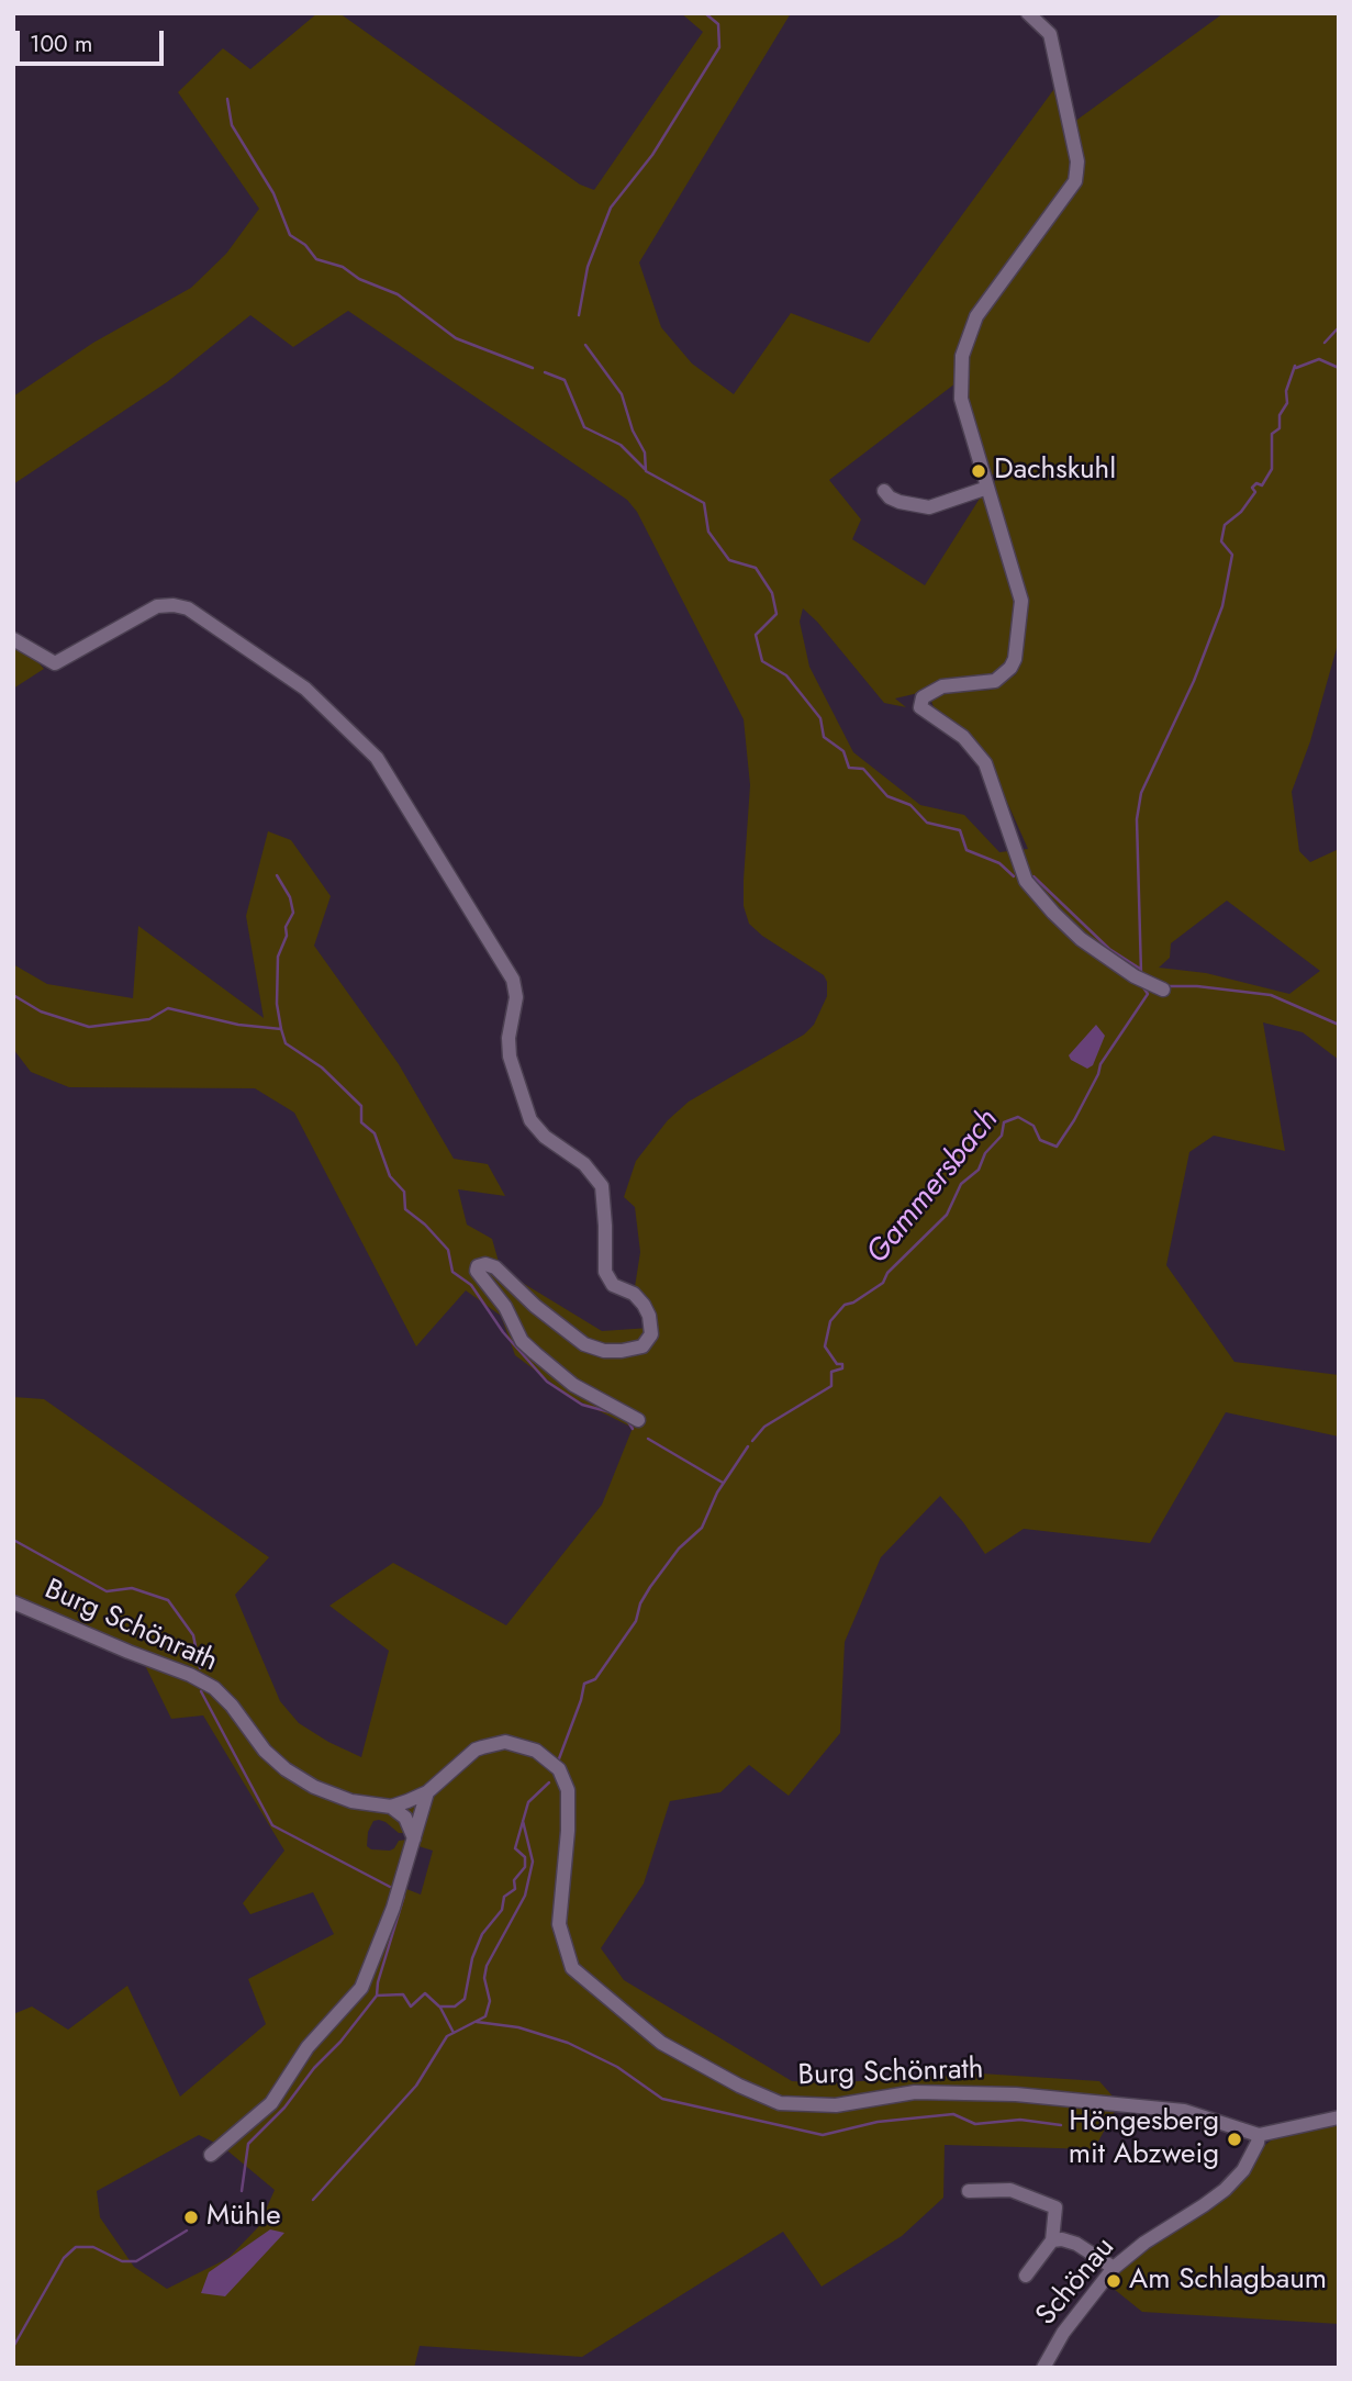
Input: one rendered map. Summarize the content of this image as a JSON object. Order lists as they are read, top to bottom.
{
  "streets": {
    "street": ["Burg Schönrath", "Schönau"]
  },
  "crossings": [
    ["Burg Schönrath", "Schönau"]
  ],
  "water": ["Gammersbach"],
  "places": [
    "Dachskuhl",
    "Höngesberg mit Abzweig",
    "Mühle",
    "Am Schlagbaum"
  ],
  "scale_bar": "100 m"
}
